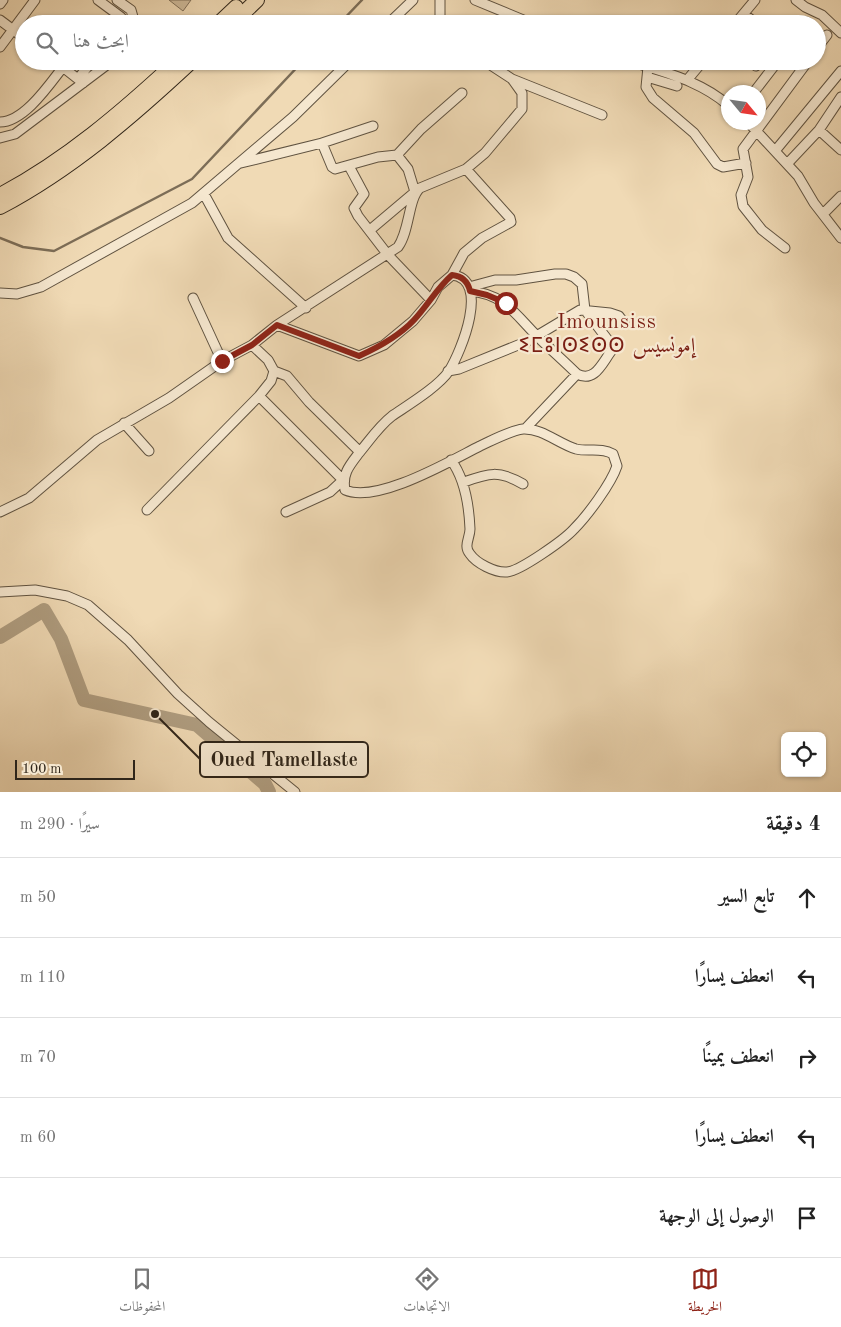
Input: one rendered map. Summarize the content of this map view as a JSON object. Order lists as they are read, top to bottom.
{
  "districts": ["Imounsiss ⵉⵎⵓⵏⵙⵉⵙⵙ إمونسيس"],
  "places": ["Oued Tamellaste"],
  "scale_bar": "100 m",
  "north": "bottom right",
  "page": {
    "search": "ابحث هنا",
    "scale": "100 m",
    "heading": ["4 دقيقة", "سيرًا · 290 m"],
    "list": [
      ["تابع السير", "50 m"],
      ["انعطف يسارًا", "110 m"],
      ["انعطف يمينًا", "70 m"],
      ["انعطف يسارًا", "60 m"],
      "الوصول إلى الوجهة"
    ],
    "nav": ["الخريطة", "الاتجاهات", "المحفوظات"]
  }
}
